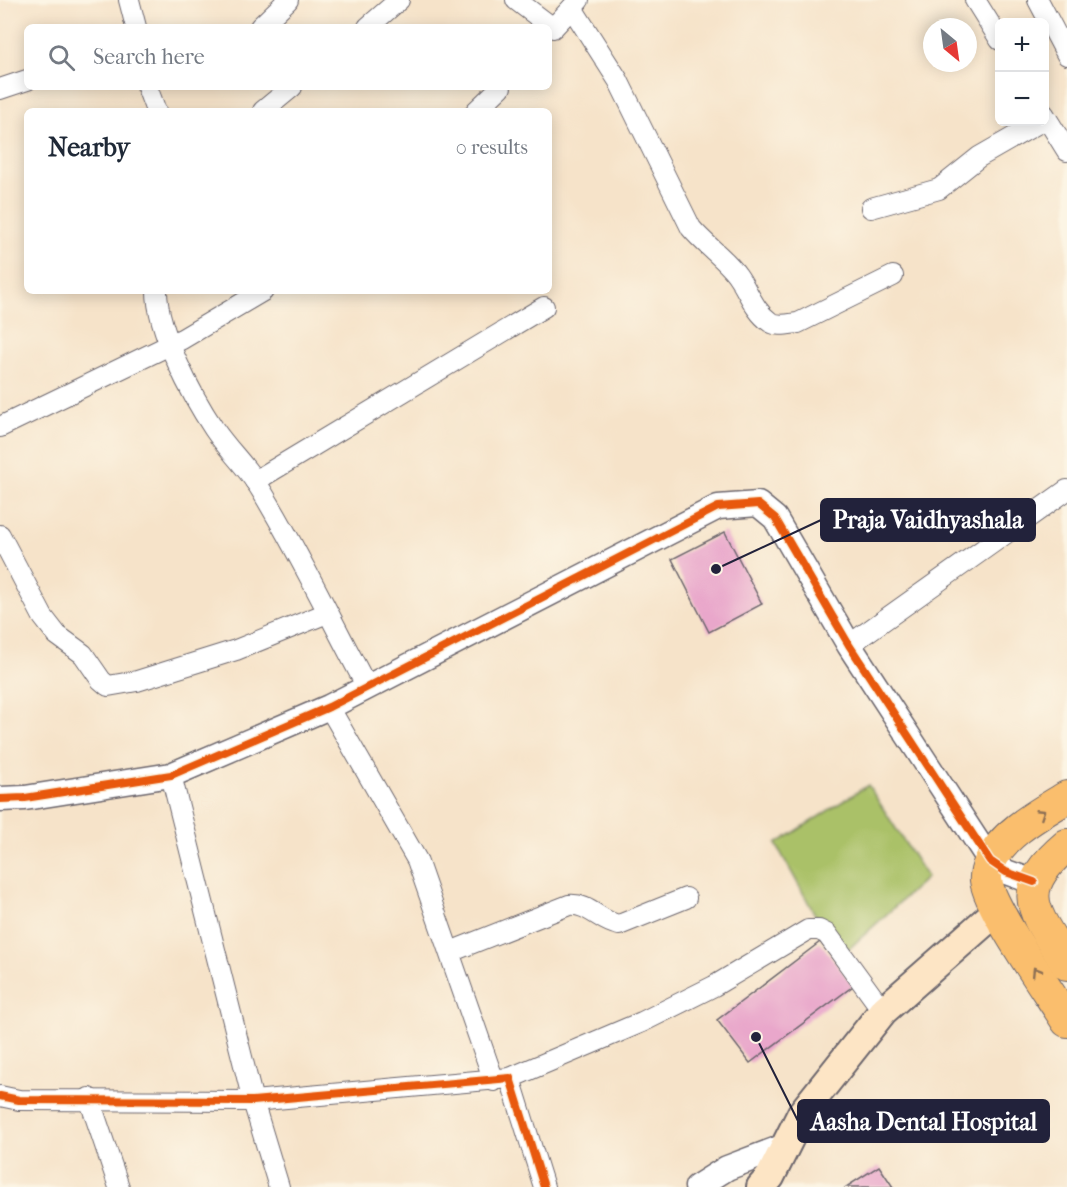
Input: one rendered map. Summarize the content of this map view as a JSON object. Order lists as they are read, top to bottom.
{
  "places": ["Praja Vaidhyashala", "Aasha Dental Hospital"],
  "north": "bottom right",
  "page": {
    "map_buttons": ["+", "−"],
    "search": "Search here",
    "heading": ["Nearby", "0 results"]
  }
}
